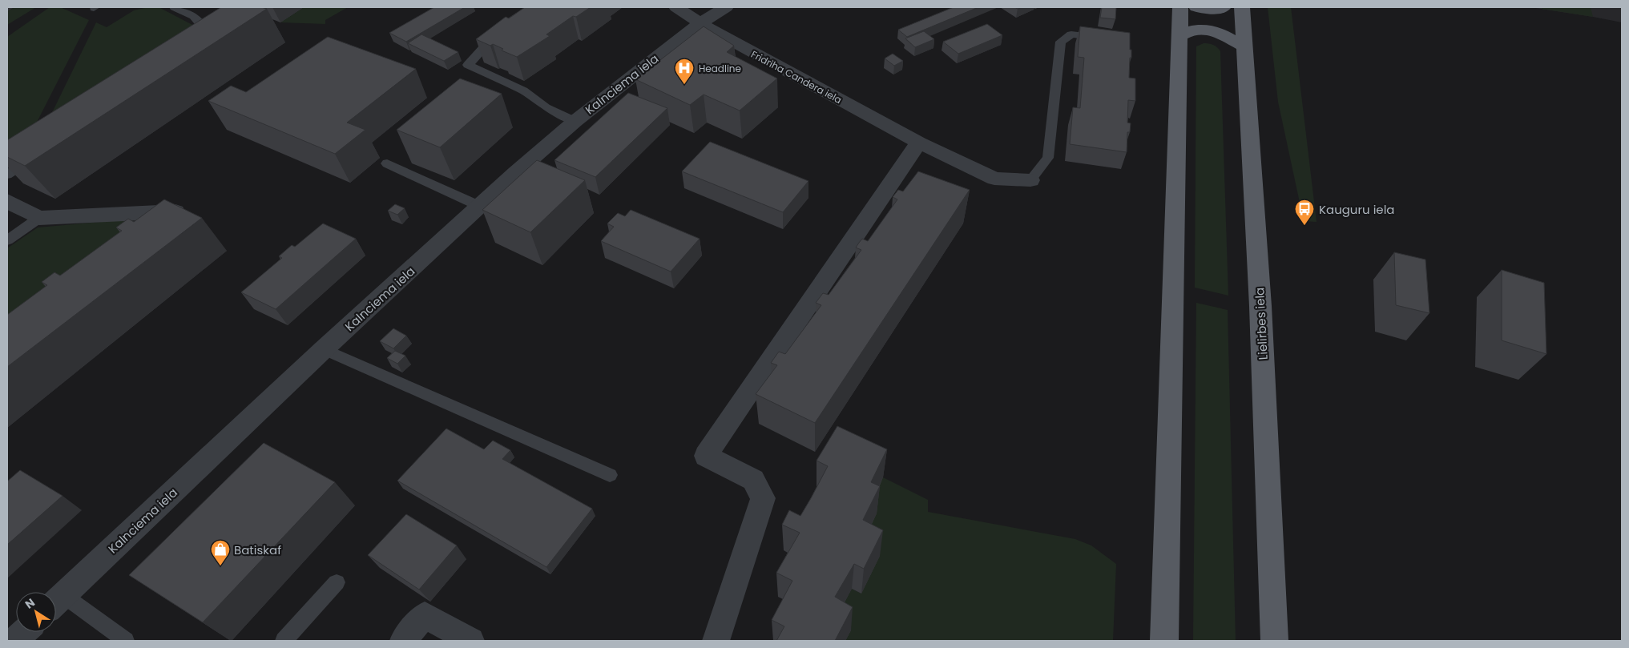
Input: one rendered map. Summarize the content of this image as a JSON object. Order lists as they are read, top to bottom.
{
  "streets": {
    "main road": ["Lielirbes iela"],
    "street": ["Fridriha Candera iela", "Kalnciema iela"]
  },
  "crossings": [
    ["Fridriha Candera iela", "Kalnciema iela"]
  ],
  "places": {
    "hospital": ["Headline"],
    "bus stop": ["Kauguru iela"],
    "shop": ["Batiskaf"]
  },
  "north": "top left"
}
